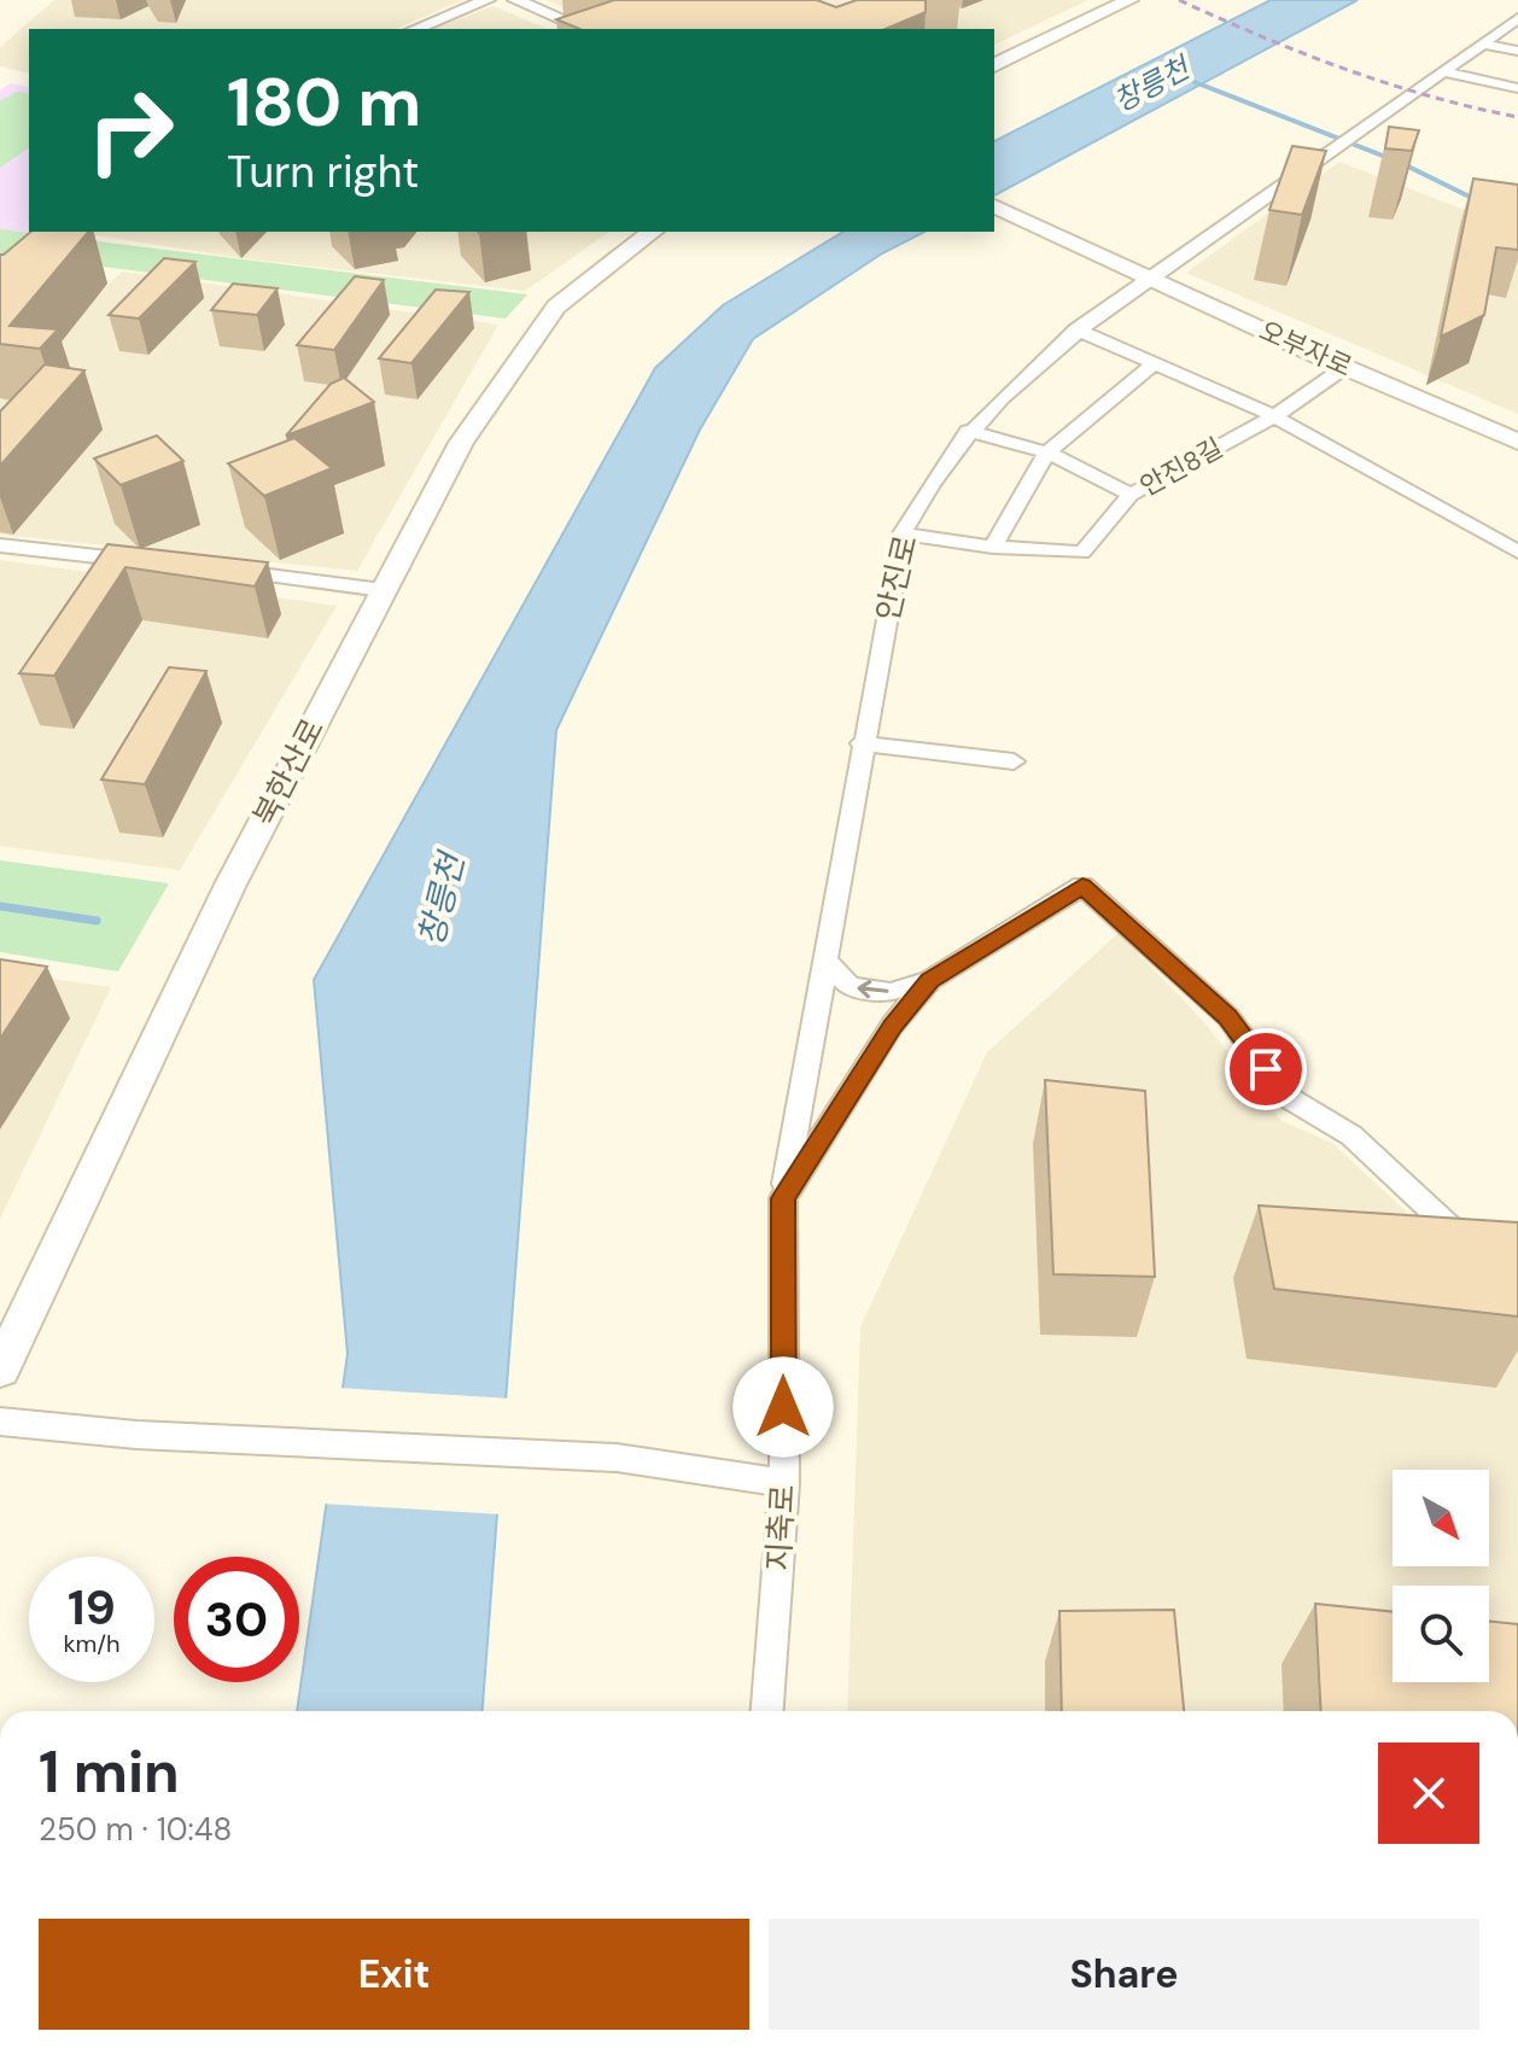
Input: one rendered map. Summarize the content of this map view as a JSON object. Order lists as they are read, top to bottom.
{
  "streets": {
    "main road": ["오부자로", "북한산로"],
    "street": ["안진8길", "안진로", "지축로"]
  },
  "crossings": [
    ["오부자로", "안진8길"],
    ["오부자로", "안진로"],
    ["안진8길", "안진로"],
    ["안진로", "지축로"]
  ],
  "water": ["창릉천"],
  "north": "bottom right",
  "page": {
    "turn": ["180 m", "Turn right"],
    "speed": "19 km/h",
    "limit": "30",
    "heading": ["1 min", "250 m · 10:48"],
    "buttons": ["Exit", "Share"]
  }
}
